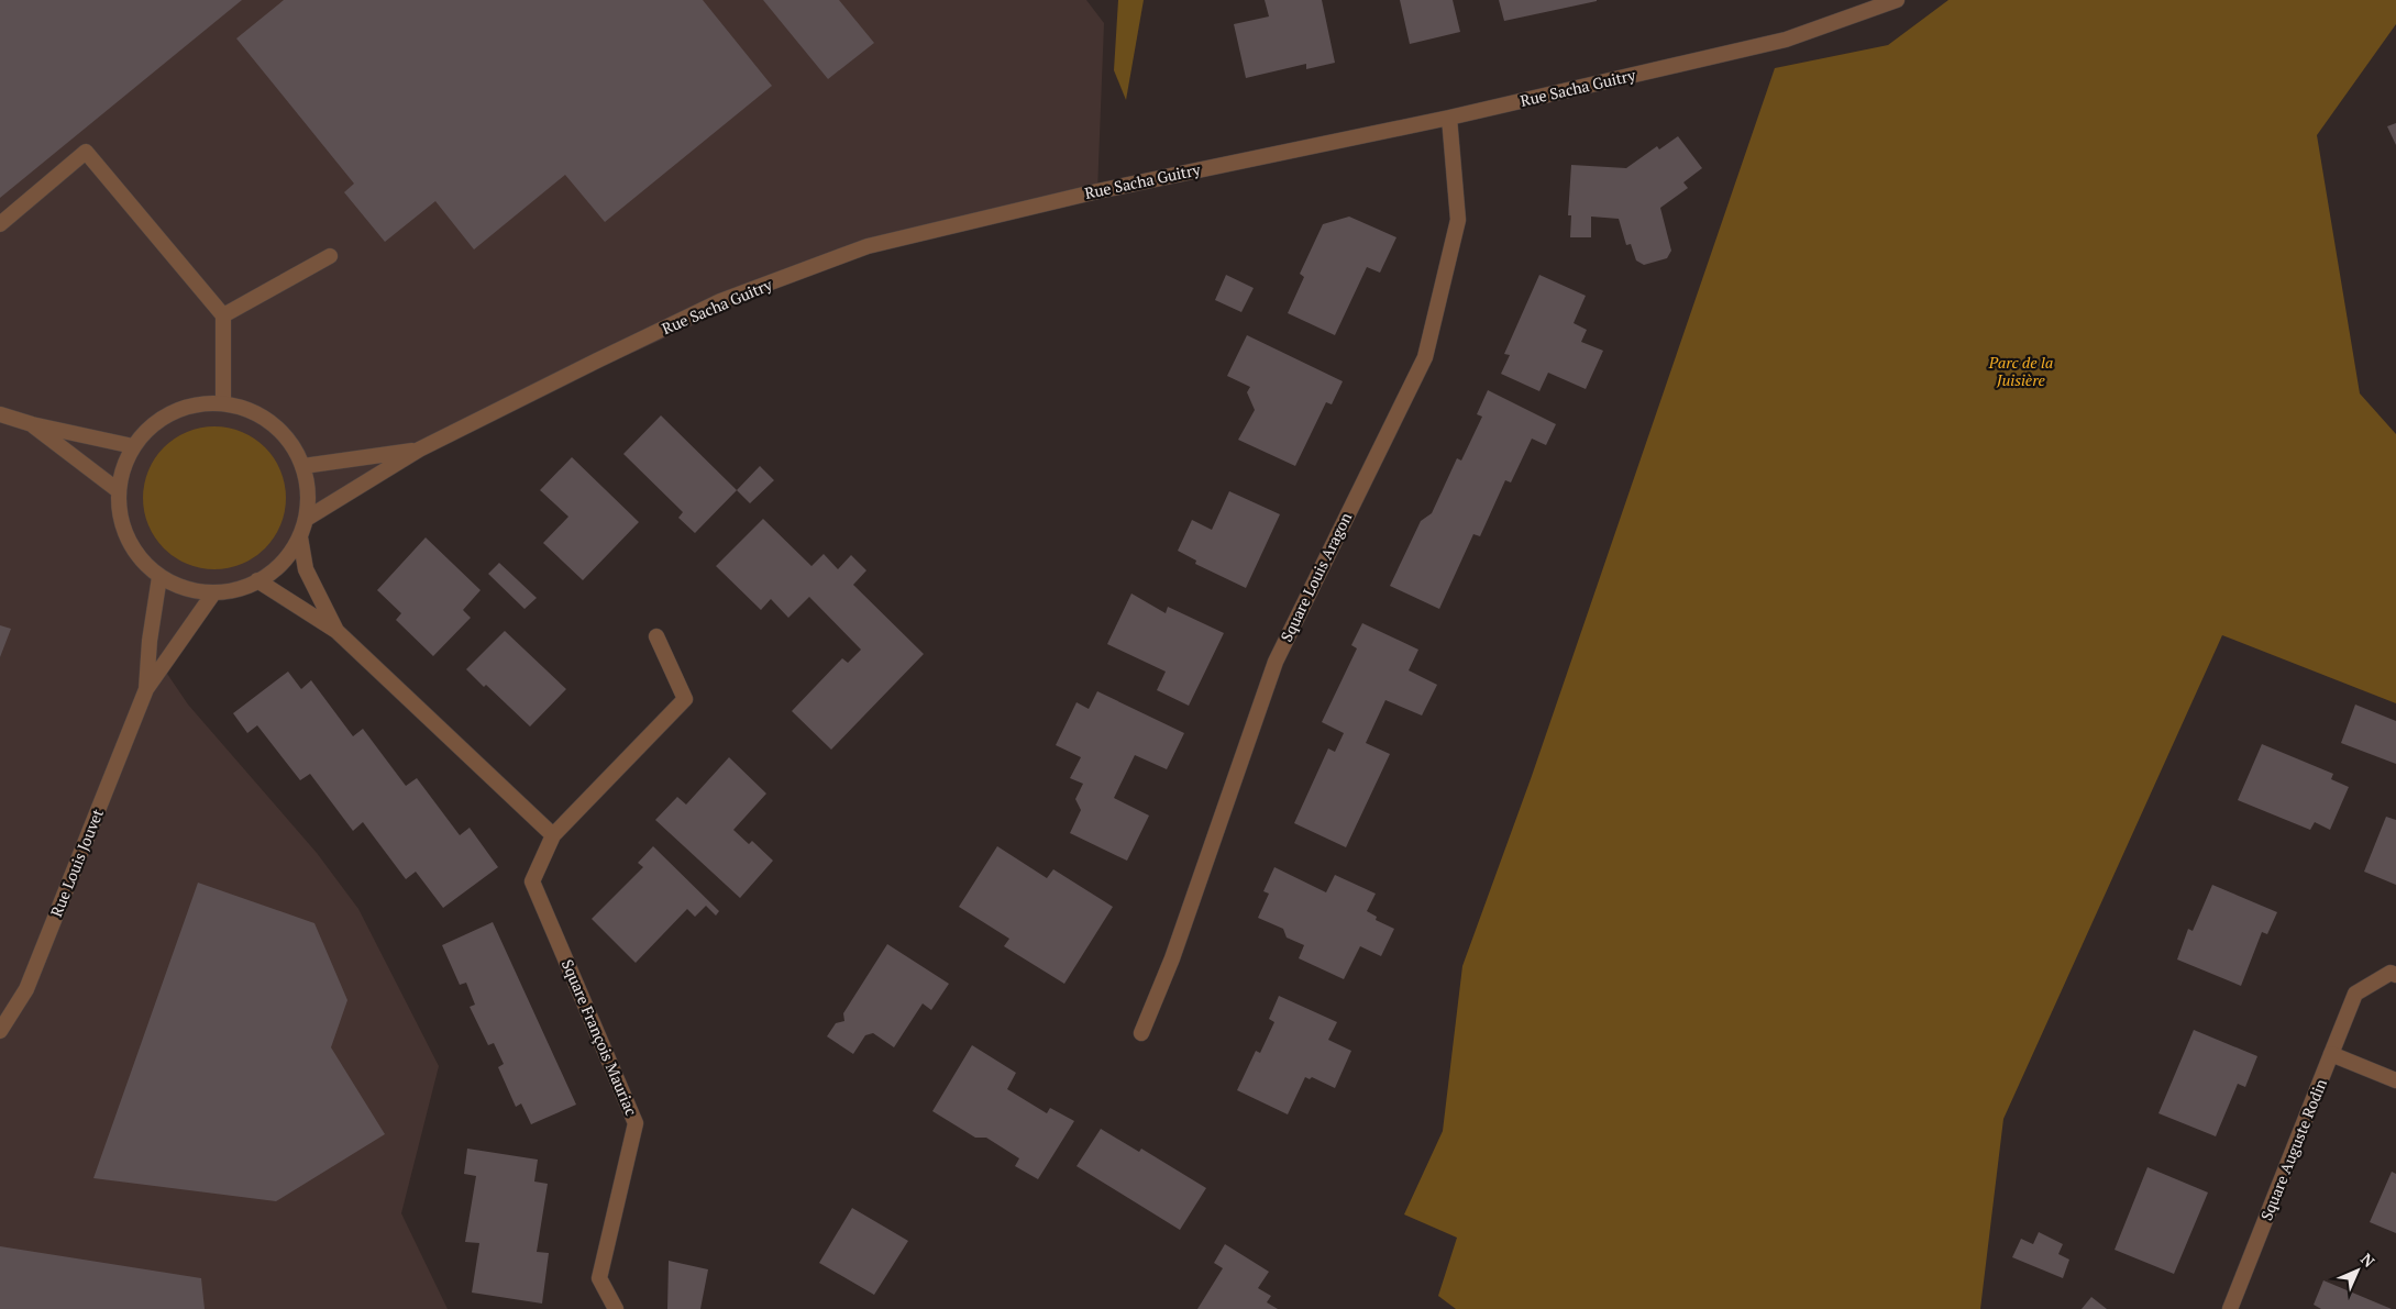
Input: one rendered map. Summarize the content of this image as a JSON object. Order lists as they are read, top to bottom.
{
  "streets": {
    "street": [
      "Rue Sacha Guitry",
      "Square Louis Aragon",
      "Rue Louis Jouvet",
      "Square François Mauriac",
      "Square Auguste Rodin"
    ]
  },
  "crossings": [
    ["Rue Sacha Guitry", "Square Louis Aragon"],
    ["Rue Sacha Guitry", "Rue Louis Jouvet"]
  ],
  "parks": ["Parc de la Juisière"],
  "north": "top right"
}
